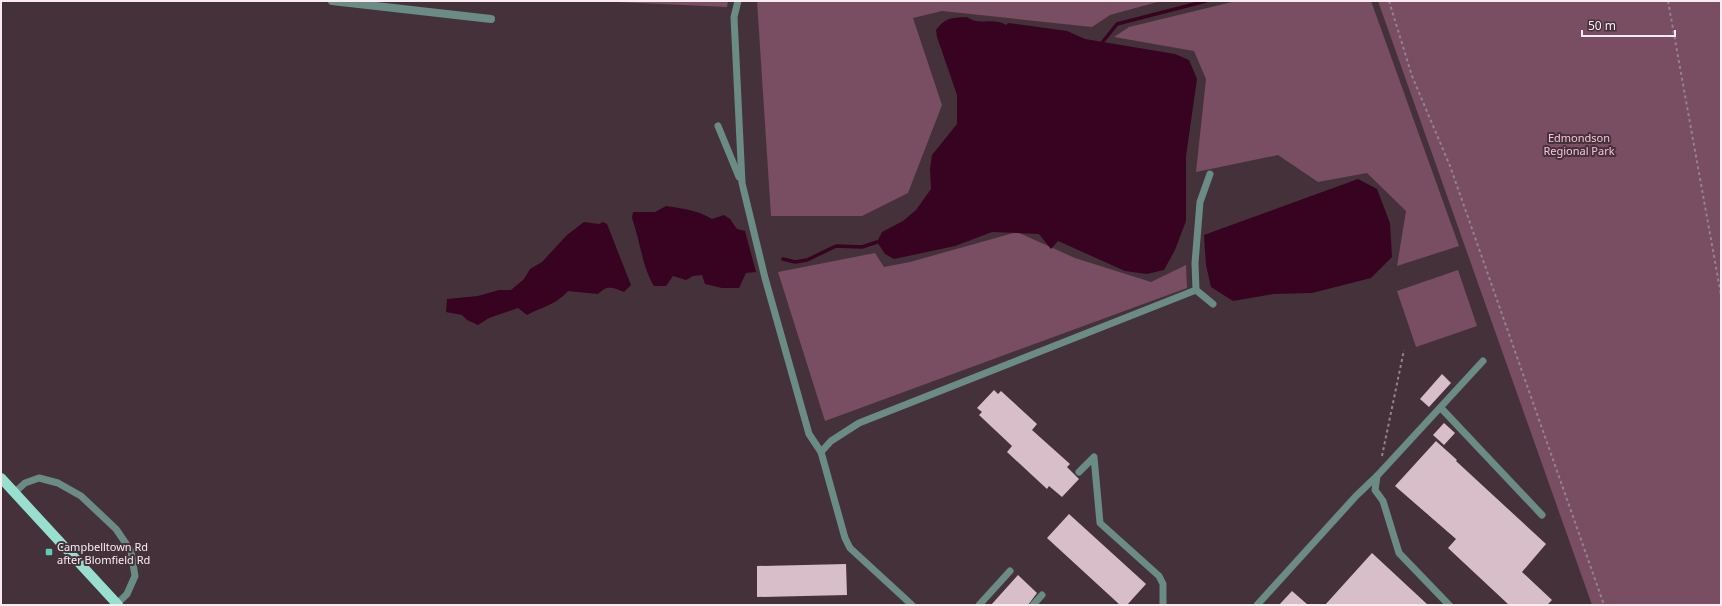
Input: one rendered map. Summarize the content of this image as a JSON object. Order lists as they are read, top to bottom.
{
  "parks": ["Edmondson Regional Park"],
  "places": {
    "transit": ["Campbelltown Rd after Blomfield Rd"]
  },
  "scale_bar": "50 m"
}
